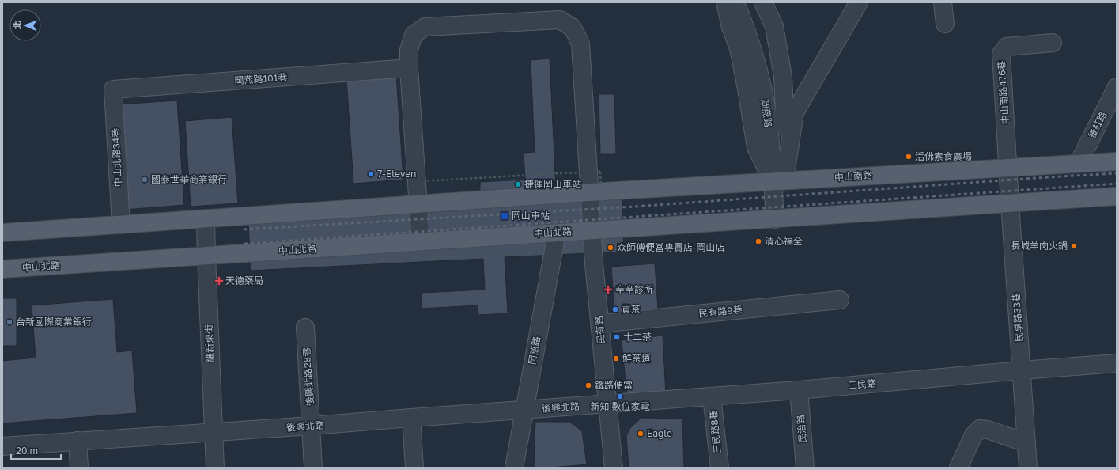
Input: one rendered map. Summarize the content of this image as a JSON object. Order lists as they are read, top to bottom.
{
  "streets": {
    "main road": ["中山南路", "中山北路"],
    "street": [
      "岡燕路101巷",
      "中山南路476巷",
      "岡燕路",
      "後紅路",
      "中山北路34巷",
      "民有路9巷",
      "民享路33巷",
      "民有路",
      "維新東街",
      "後興北路28巷",
      "三民路",
      "後興北路",
      "民治路",
      "三民路8巷"
    ]
  },
  "crossings": [
    ["岡燕路101巷", "中山北路34巷"],
    ["岡燕路101巷", "民有路"],
    ["中山南路476巷", "中山南路"],
    ["中山南路476巷", "民享路33巷"],
    ["岡燕路", "中山南路"],
    ["岡燕路", "中山北路"],
    ["岡燕路", "後興北路"],
    ["後紅路", "中山南路"],
    ["中山南路", "民享路33巷"],
    ["中山南路", "民有路"],
    ["中山北路", "民有路"],
    ["中山北路", "維新東街"],
    ["民有路9巷", "民有路"],
    ["民享路33巷", "三民路"],
    ["民有路", "三民路"],
    ["民有路", "後興北路"],
    ["維新東街", "後興北路"],
    ["後興北路28巷", "後興北路"],
    ["三民路", "後興北路"],
    ["三民路", "民治路"],
    ["三民路", "三民路8巷"]
  ],
  "places": {
    "other": [
      "活佛素食廣場",
      "7-Eleven",
      "國泰世華商業銀行",
      "捷運岡山車站",
      "清心福全",
      "長城羊肉火鍋",
      "𡘙師傅便當專賣店-岡山店",
      "貢茶",
      "台新國際商業銀行",
      "十二茶",
      "鮮茶道",
      "鐵路便當",
      "新知 數位家電",
      "Eagle"
    ],
    "transit": ["岡山車站"],
    "health": ["天德藥局", "辛辛診所"]
  },
  "scale_bar": "20 m",
  "north": "left"
}
